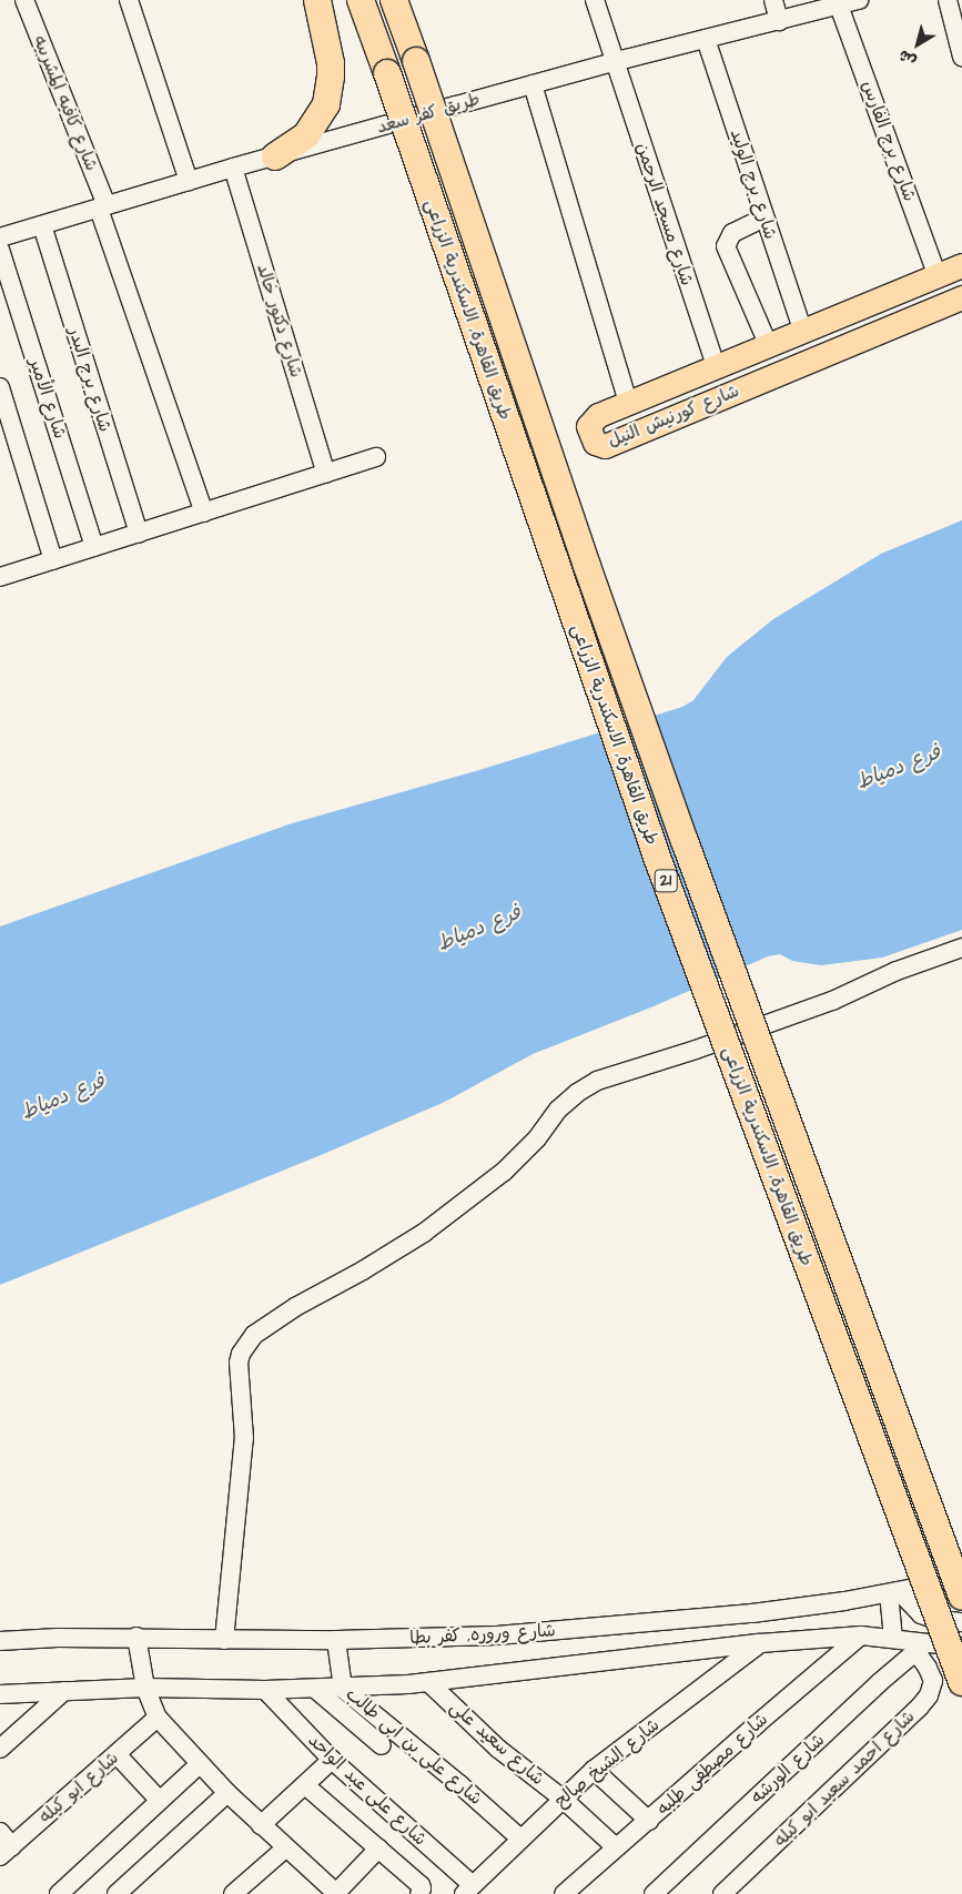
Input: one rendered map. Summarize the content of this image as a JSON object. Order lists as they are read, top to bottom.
{
  "streets": {
    "highway": ["طريق القاهرة, الاسكندرية الزراعى", "21"],
    "main road": ["شارع كورنيش النيل"],
    "street": [
      "شارع كافيه المشربيه",
      "طريق كفر سعد",
      "شارع برج الفارس",
      "شارع برج الوليد",
      "شارع مسجد الرحمن",
      "شارع دكتور خالد",
      "شارع برج البدر",
      "شارع الأمير",
      "شارع وروره, كفر بطا",
      "شارع سعيد على",
      "شارع على بن ابى طالب",
      "شارع الشيخ صالح",
      "شارع مصطفى طلبه",
      "شارع الورشه",
      "شارع احمد سعيد ابو كيله",
      "شارع ابو كيله",
      "شارع على عبد الواحد"
    ]
  },
  "crossings": [
    ["شارع كافيه المشربيه", "طريق كفر سعد"],
    ["طريق كفر سعد", "شارع برج الفارس"],
    ["طريق كفر سعد", "شارع برج الوليد"],
    ["طريق كفر سعد", "شارع مسجد الرحمن"],
    ["طريق كفر سعد", "شارع دكتور خالد"],
    ["طريق كفر سعد", "شارع برج البدر"],
    ["شارع برج الفارس", "شارع كورنيش النيل"],
    ["شارع برج الوليد", "شارع كورنيش النيل"],
    ["شارع مسجد الرحمن", "شارع كورنيش النيل"],
    ["شارع وروره, كفر بطا", "شارع على بن ابى طالب"],
    ["شارع سعيد على", "شارع الشيخ صالح"],
    ["شارع سعيد على", "شارع مصطفى طلبه"],
    ["شارع على بن ابى طالب", "شارع الشيخ صالح"],
    ["شارع الشيخ صالح", "شارع على عبد الواحد"],
    ["شارع الورشه", "شارع احمد سعيد ابو كيله"]
  ],
  "water": ["فرع دمياط"],
  "north": "bottom left"
}
